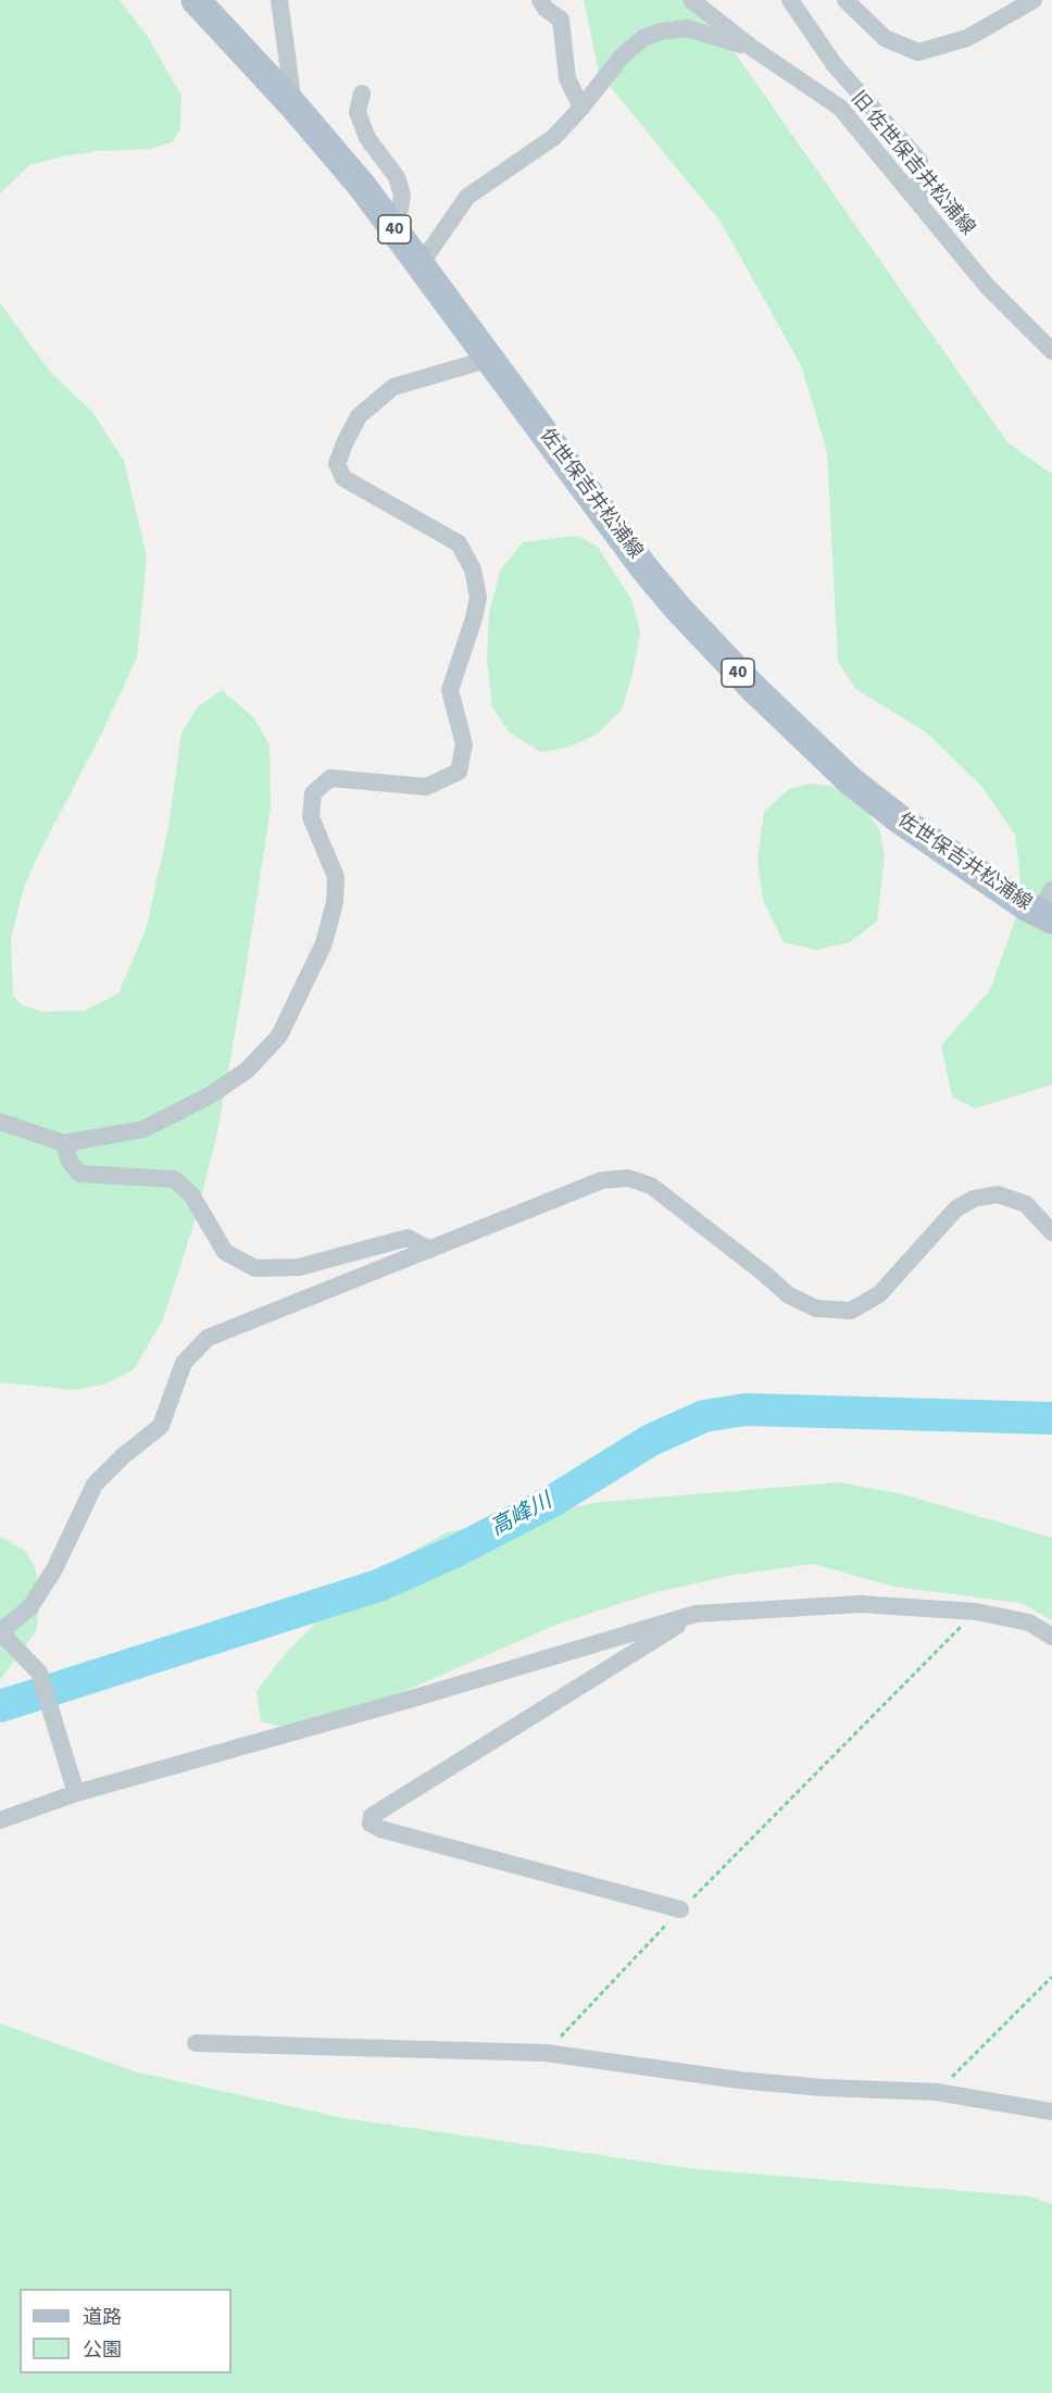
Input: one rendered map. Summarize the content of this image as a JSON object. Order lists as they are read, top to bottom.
{
  "streets": {
    "main road": ["40", "佐世保吉井松浦線"],
    "street": ["旧 佐世保吉井松浦線"]
  },
  "water": ["高峰川"],
  "legend": ["道路", "公園"]
}
